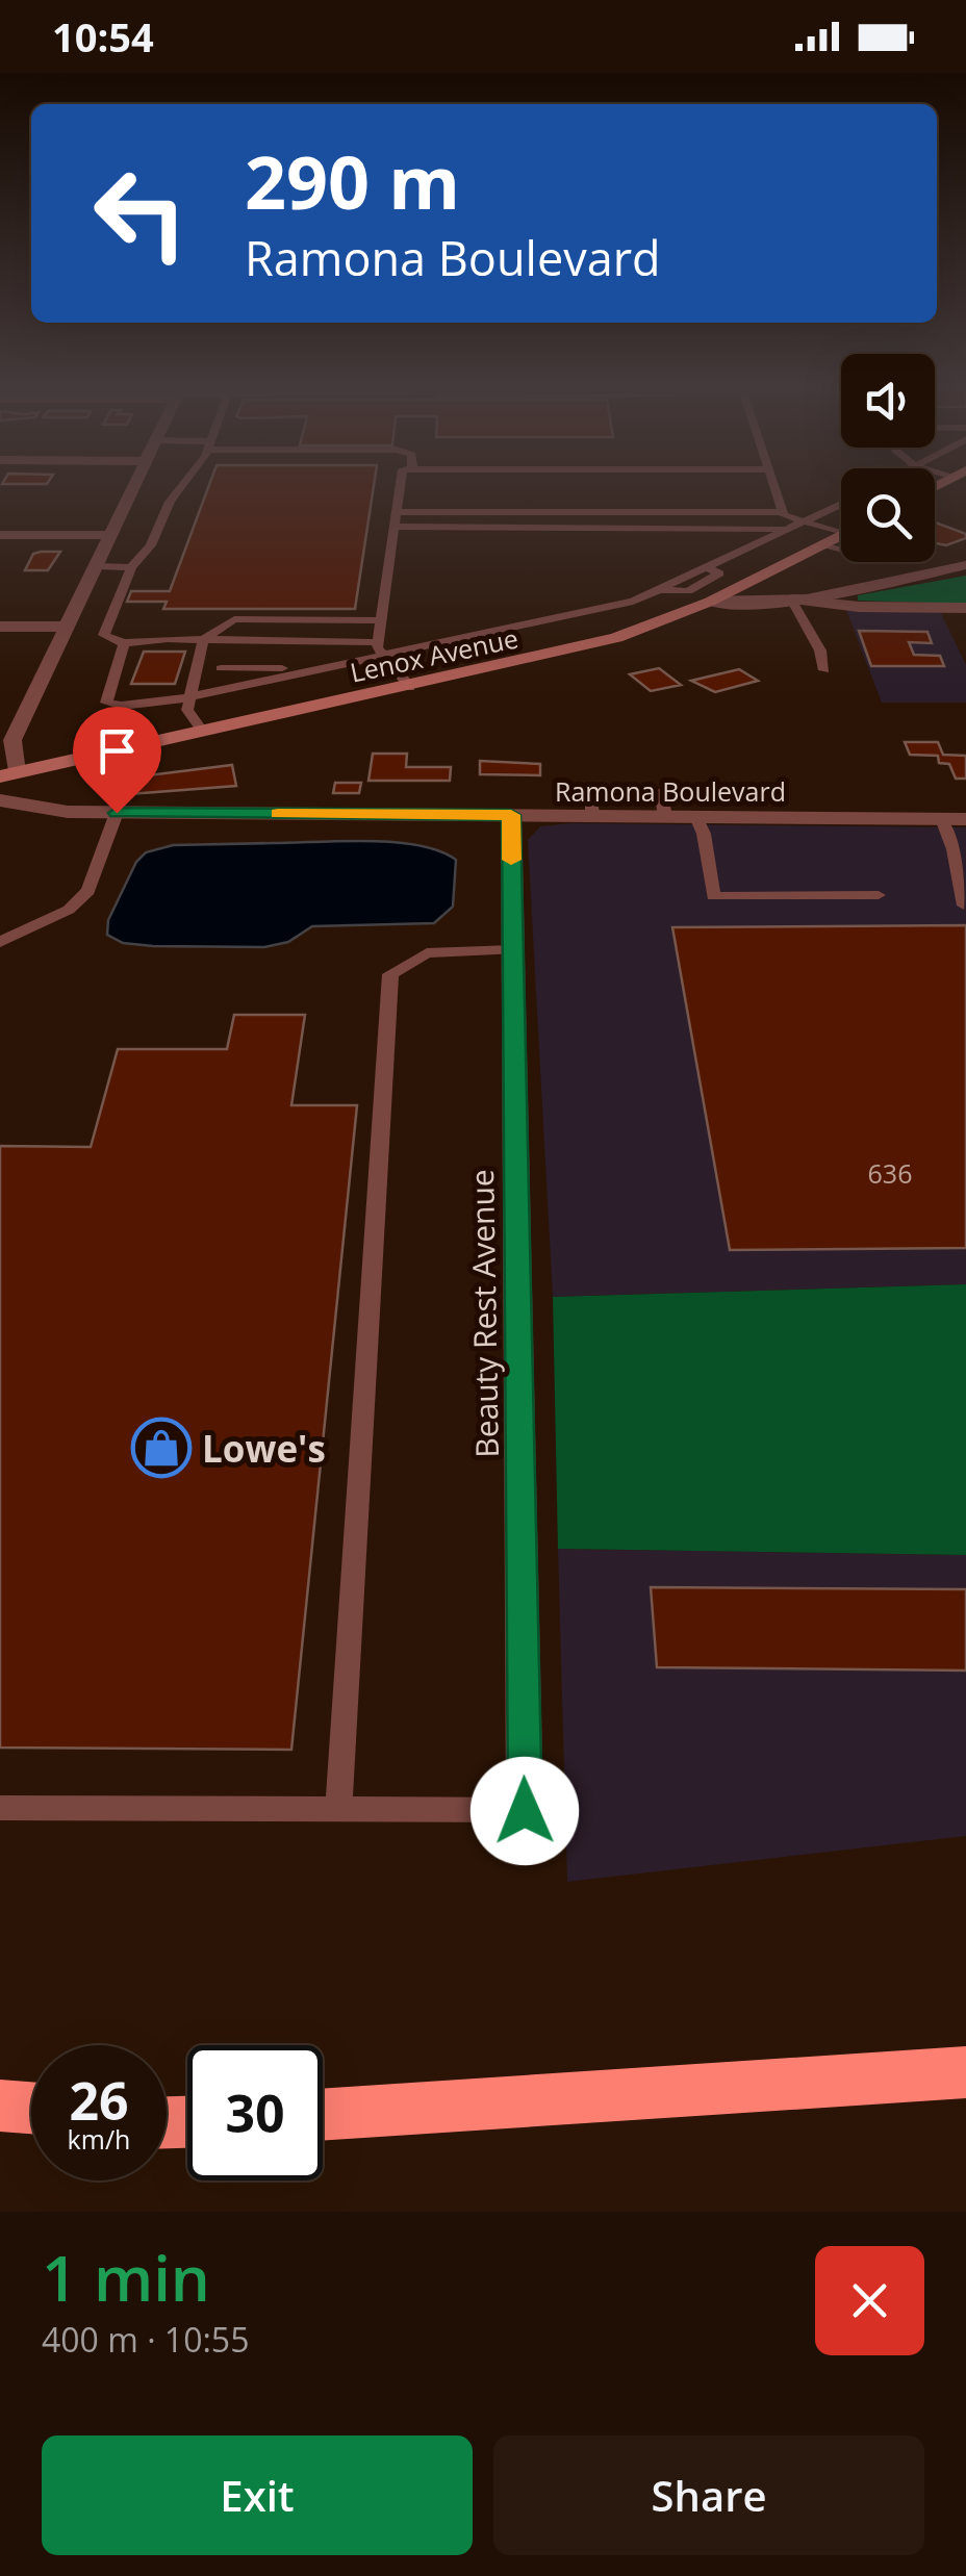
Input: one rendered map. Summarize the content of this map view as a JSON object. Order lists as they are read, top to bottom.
{
  "streets": {
    "main road": ["Lenox Avenue"],
    "street": ["Ramona Boulevard", "Beauty Rest Avenue"]
  },
  "crossings": [
    ["Ramona Boulevard", "Beauty Rest Avenue"]
  ],
  "places": {
    "shop": ["Lowe's"]
  },
  "house_numbers": ["636"],
  "page": {
    "status": "10:54",
    "turn": ["290 m", "Ramona Boulevard"],
    "speed": "26 km/h",
    "limit": "30",
    "heading": ["1 min", "400 m · 10:55"],
    "buttons": ["Exit", "Share"]
  }
}
